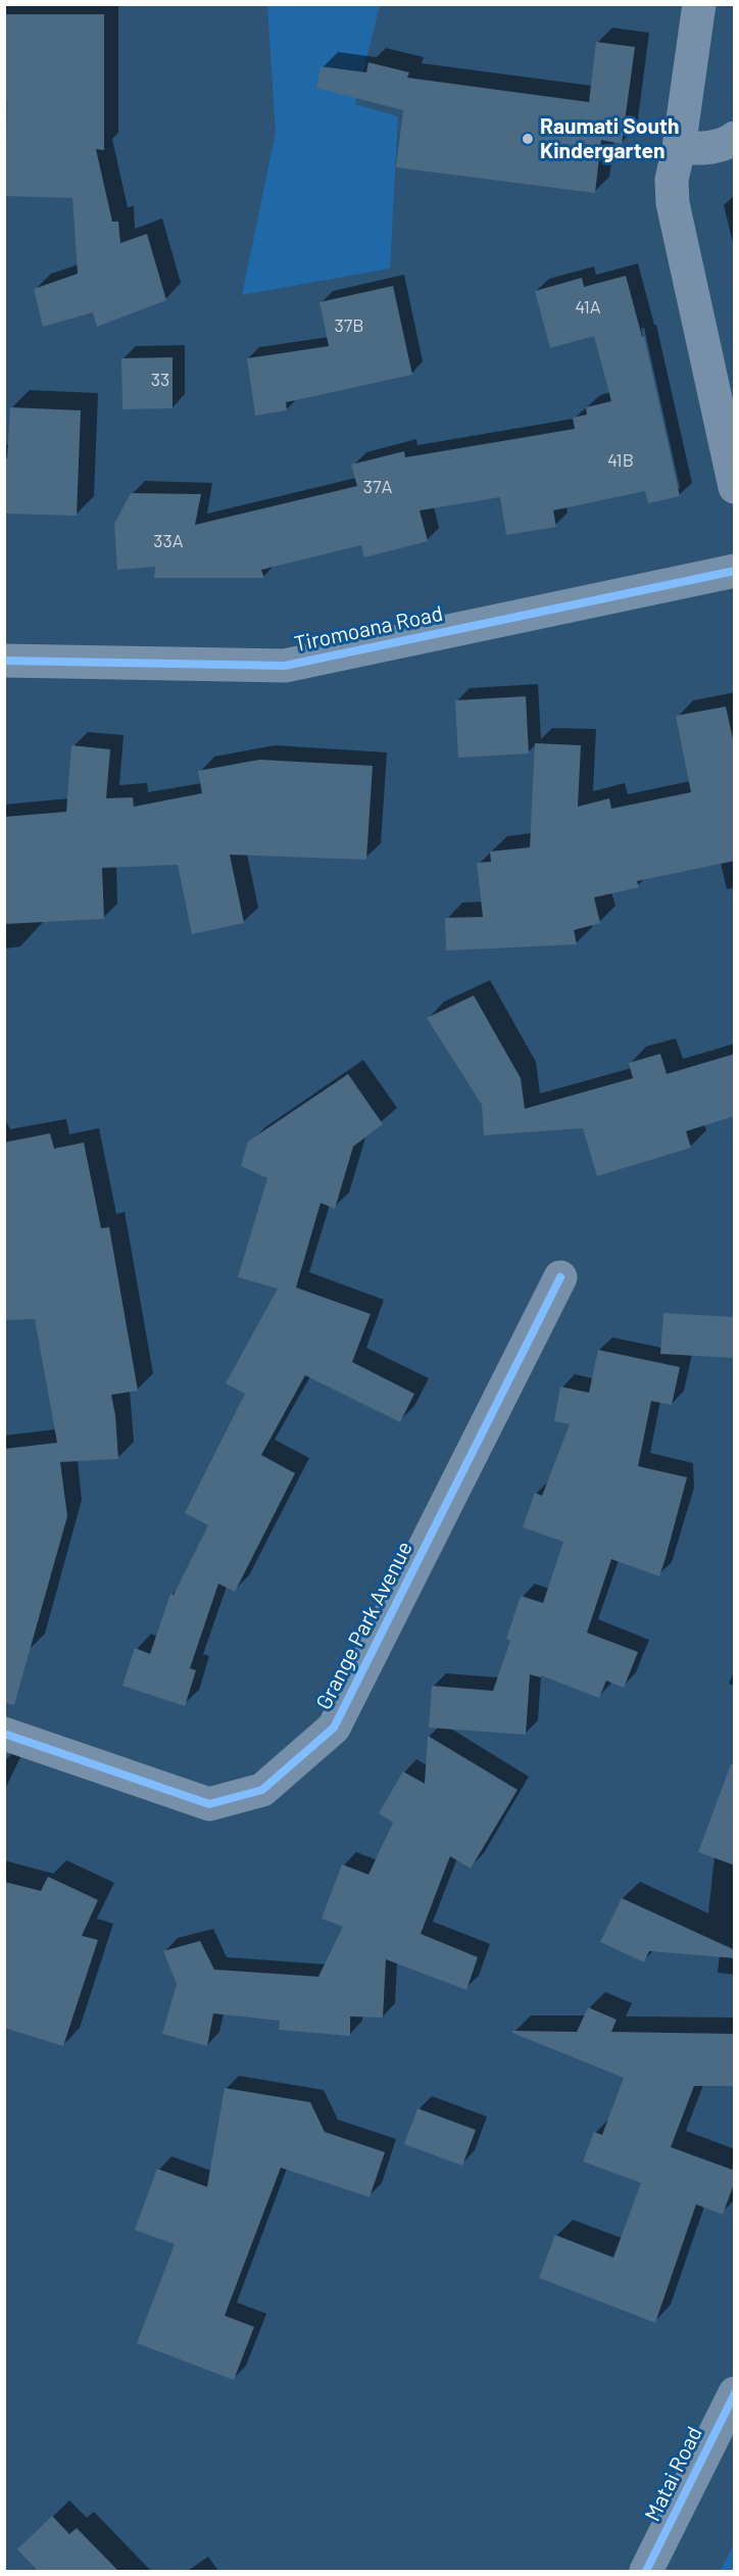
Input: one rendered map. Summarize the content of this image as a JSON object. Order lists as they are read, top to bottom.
{
  "streets": {
    "street": ["Tiromoana Road", "Grange Park Avenue", "Matai Road"]
  },
  "places": ["Raumati South Kindergarten"],
  "house_numbers": [
    "41A",
    "37B",
    "33",
    "41B",
    "37A",
    "33A"
  ]
}
